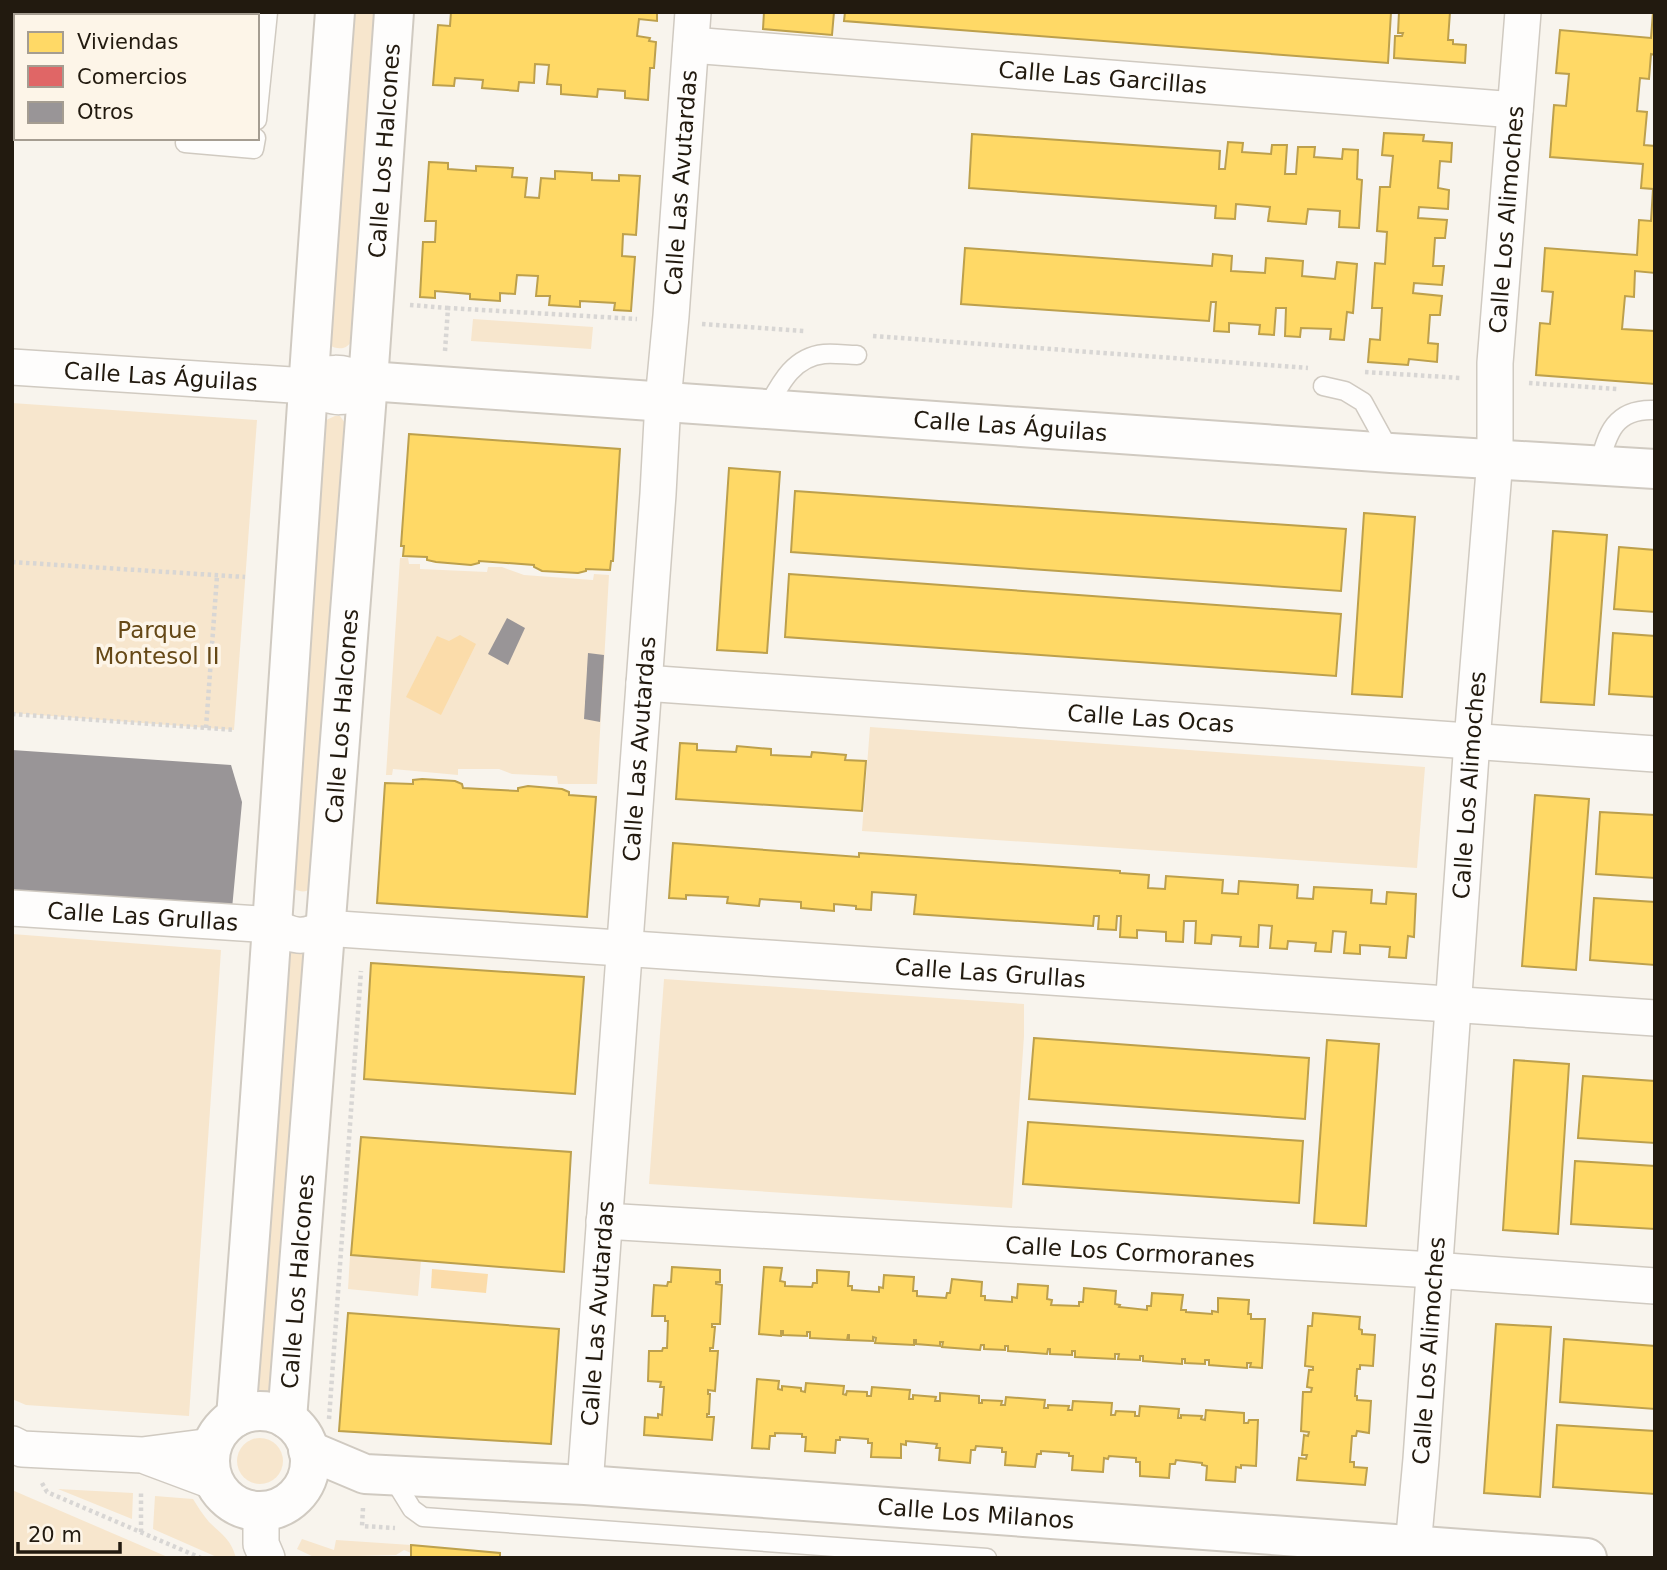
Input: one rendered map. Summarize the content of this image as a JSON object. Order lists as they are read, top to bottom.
{
  "streets": {
    "street": [
      "Calle Las Garcillas",
      "Calle Los Halcones",
      "Calle Las Avutardas",
      "Calle Los Alimoches",
      "Calle Las Águilas",
      "Calle Las Ocas",
      "Calle Las Grullas",
      "Calle Los Cormoranes",
      "Calle Los Milanos"
    ]
  },
  "crossings": [
    ["Calle Las Garcillas", "Calle Las Avutardas"],
    ["Calle Las Garcillas", "Calle Los Alimoches"],
    ["Calle Los Halcones", "Calle Las Águilas"],
    ["Calle Los Halcones", "Calle Las Grullas"],
    ["Calle Los Halcones", "Calle Los Milanos"],
    ["Calle Las Avutardas", "Calle Las Águilas"],
    ["Calle Las Avutardas", "Calle Las Ocas"],
    ["Calle Las Avutardas", "Calle Las Grullas"],
    ["Calle Las Avutardas", "Calle Los Cormoranes"],
    ["Calle Las Avutardas", "Calle Los Milanos"],
    ["Calle Los Alimoches", "Calle Las Águilas"],
    ["Calle Los Alimoches", "Calle Las Ocas"],
    ["Calle Los Alimoches", "Calle Las Grullas"],
    ["Calle Los Alimoches", "Calle Los Cormoranes"],
    ["Calle Los Alimoches", "Calle Los Milanos"]
  ],
  "parks": ["Parque Montesol II"],
  "legend": ["Viviendas", "Comercios", "Otros"],
  "scale_bar": "20 m"
}
